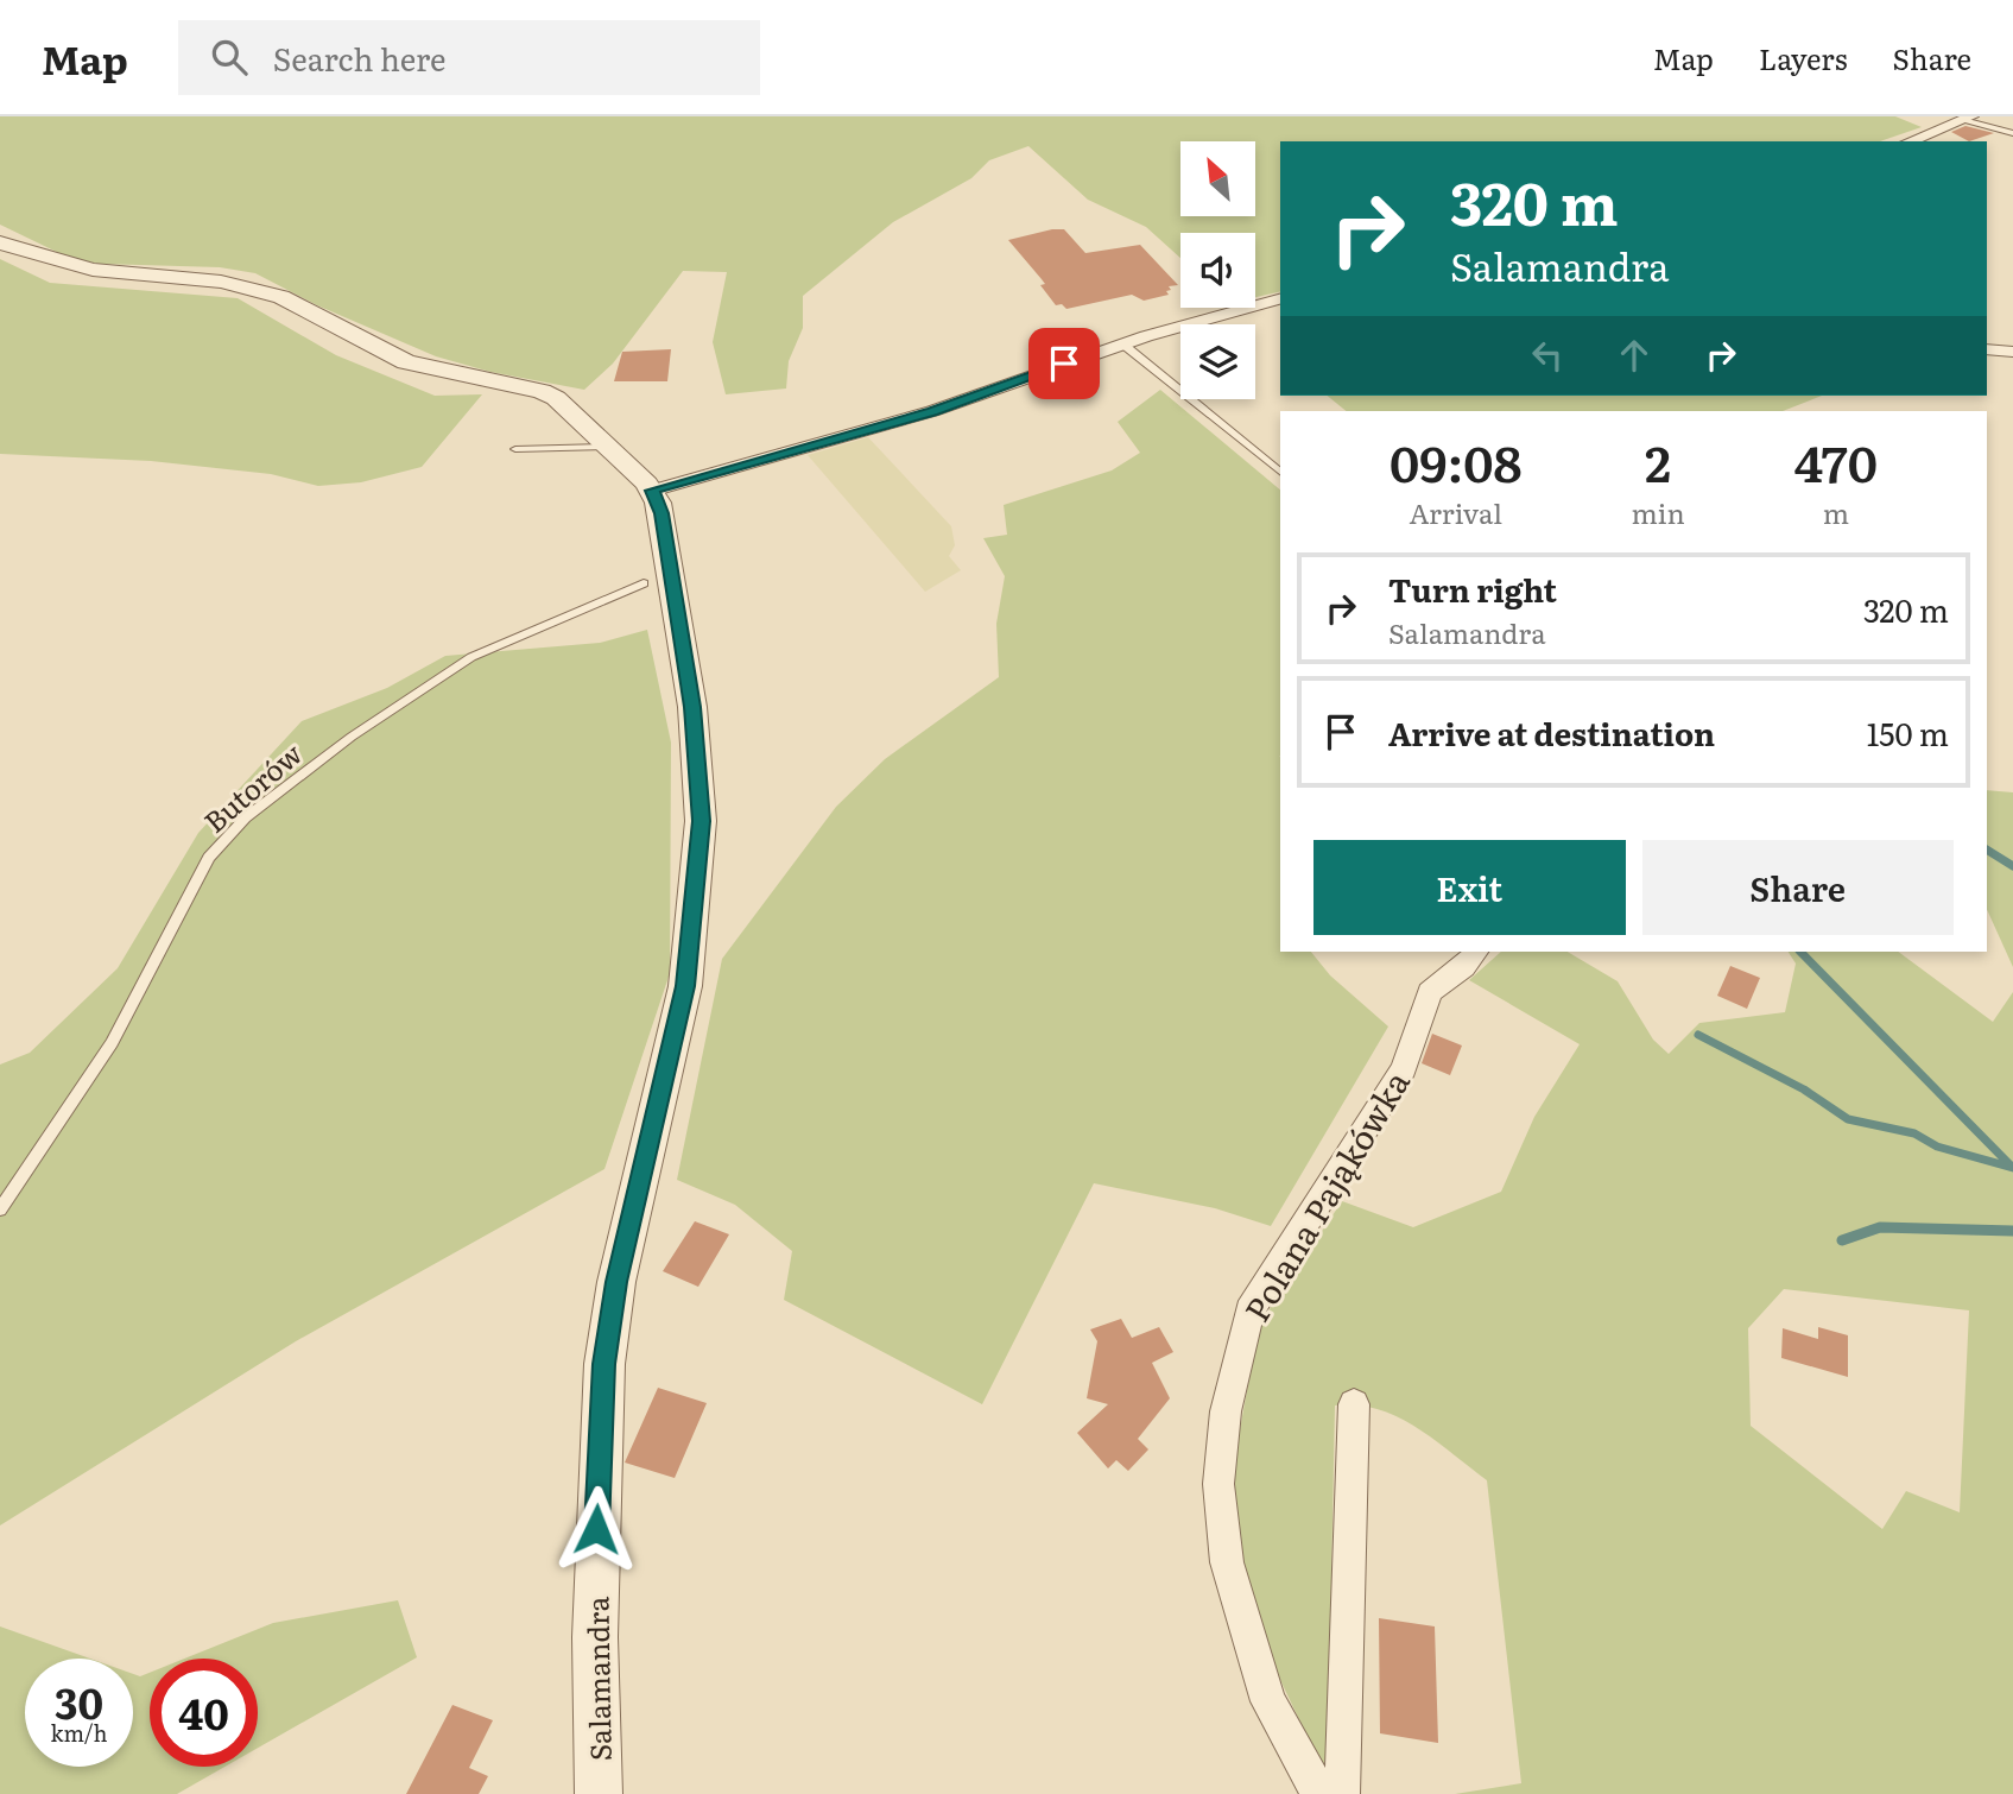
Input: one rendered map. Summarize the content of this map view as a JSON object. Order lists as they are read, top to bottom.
{
  "streets": {
    "street": ["Polana Pająkówka", "Salamandra"],
    "lane": ["Butorów"]
  },
  "crossings": [
    ["Butorów", "Salamandra"]
  ],
  "north": "top left",
  "page": {
    "header": "Map",
    "search": "Search here",
    "nav": ["Map", "Layers", "Share"],
    "turn": ["320 m", "Salamandra"],
    "eta": [
      "09:08",
      "Arrival",
      "2",
      "min",
      "470",
      "m"
    ],
    "list": [
      {
        "name": "Turn right",
        "note": "Salamandra",
        "value": "320 m"
      },
      {
        "name": "Arrive at destination",
        "value": "150 m"
      }
    ],
    "buttons": ["Exit", "Share"],
    "speed": "30 km/h",
    "limit": "40"
  }
}
